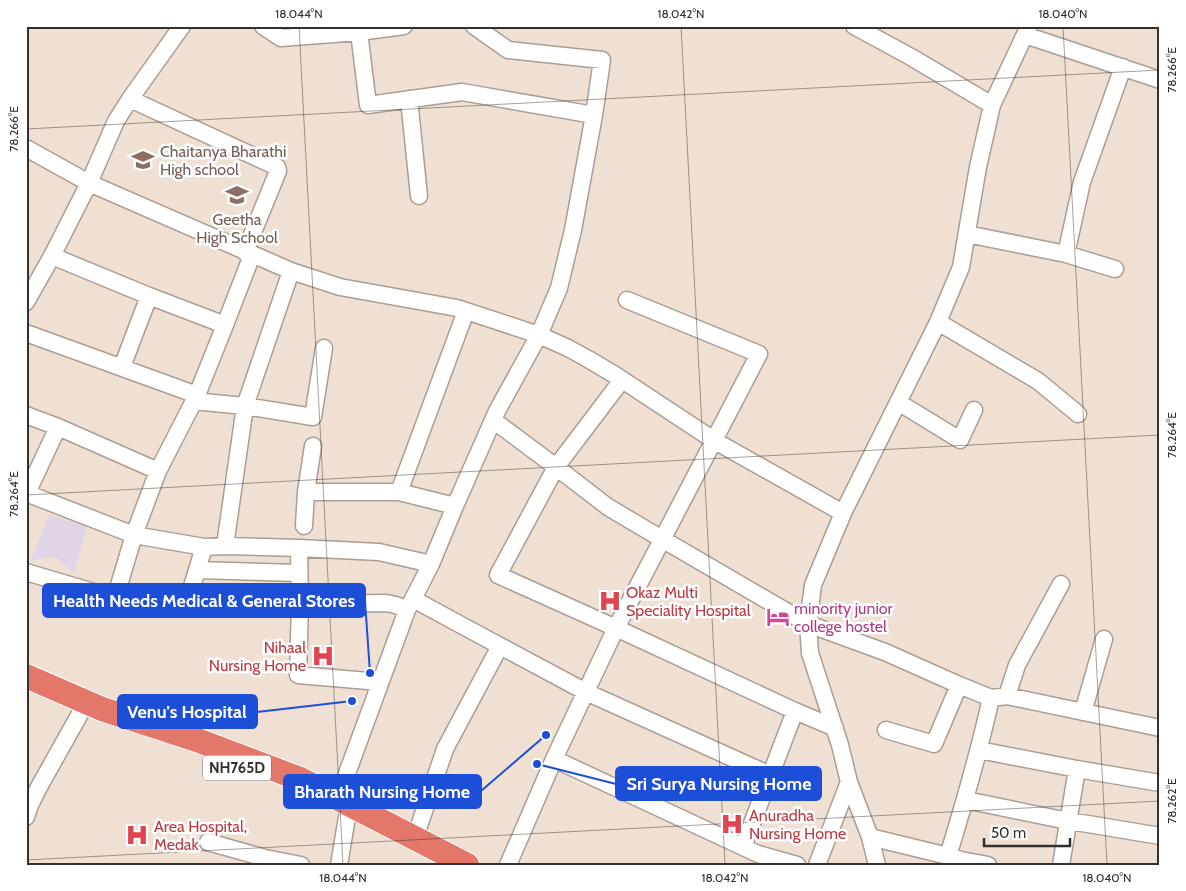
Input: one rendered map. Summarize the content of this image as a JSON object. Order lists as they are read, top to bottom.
{
  "streets": {
    "highway": ["NH765D"]
  },
  "places": {
    "school or university": ["Chaitanya Bharathi High school", "Geetha High School"],
    "hospital": [
      "Okaz Multi Speciality Hospital",
      "Nihaal Nursing Home",
      "Anuradha Nursing Home",
      "Area Hospital, Medak"
    ],
    "hotel": ["minority junior college hostel"],
    "other": [
      "Health Needs Medical & General Stores",
      "Venu's Hospital",
      "Bharath Nursing Home",
      "Sri Surya Nursing Home"
    ]
  },
  "scale_bar": "50 m",
  "coordinates": [
    "18.044°N",
    "18.042°N",
    "18.040°N",
    "78.266°E",
    "78.264°E",
    "78.262°E"
  ]
}
